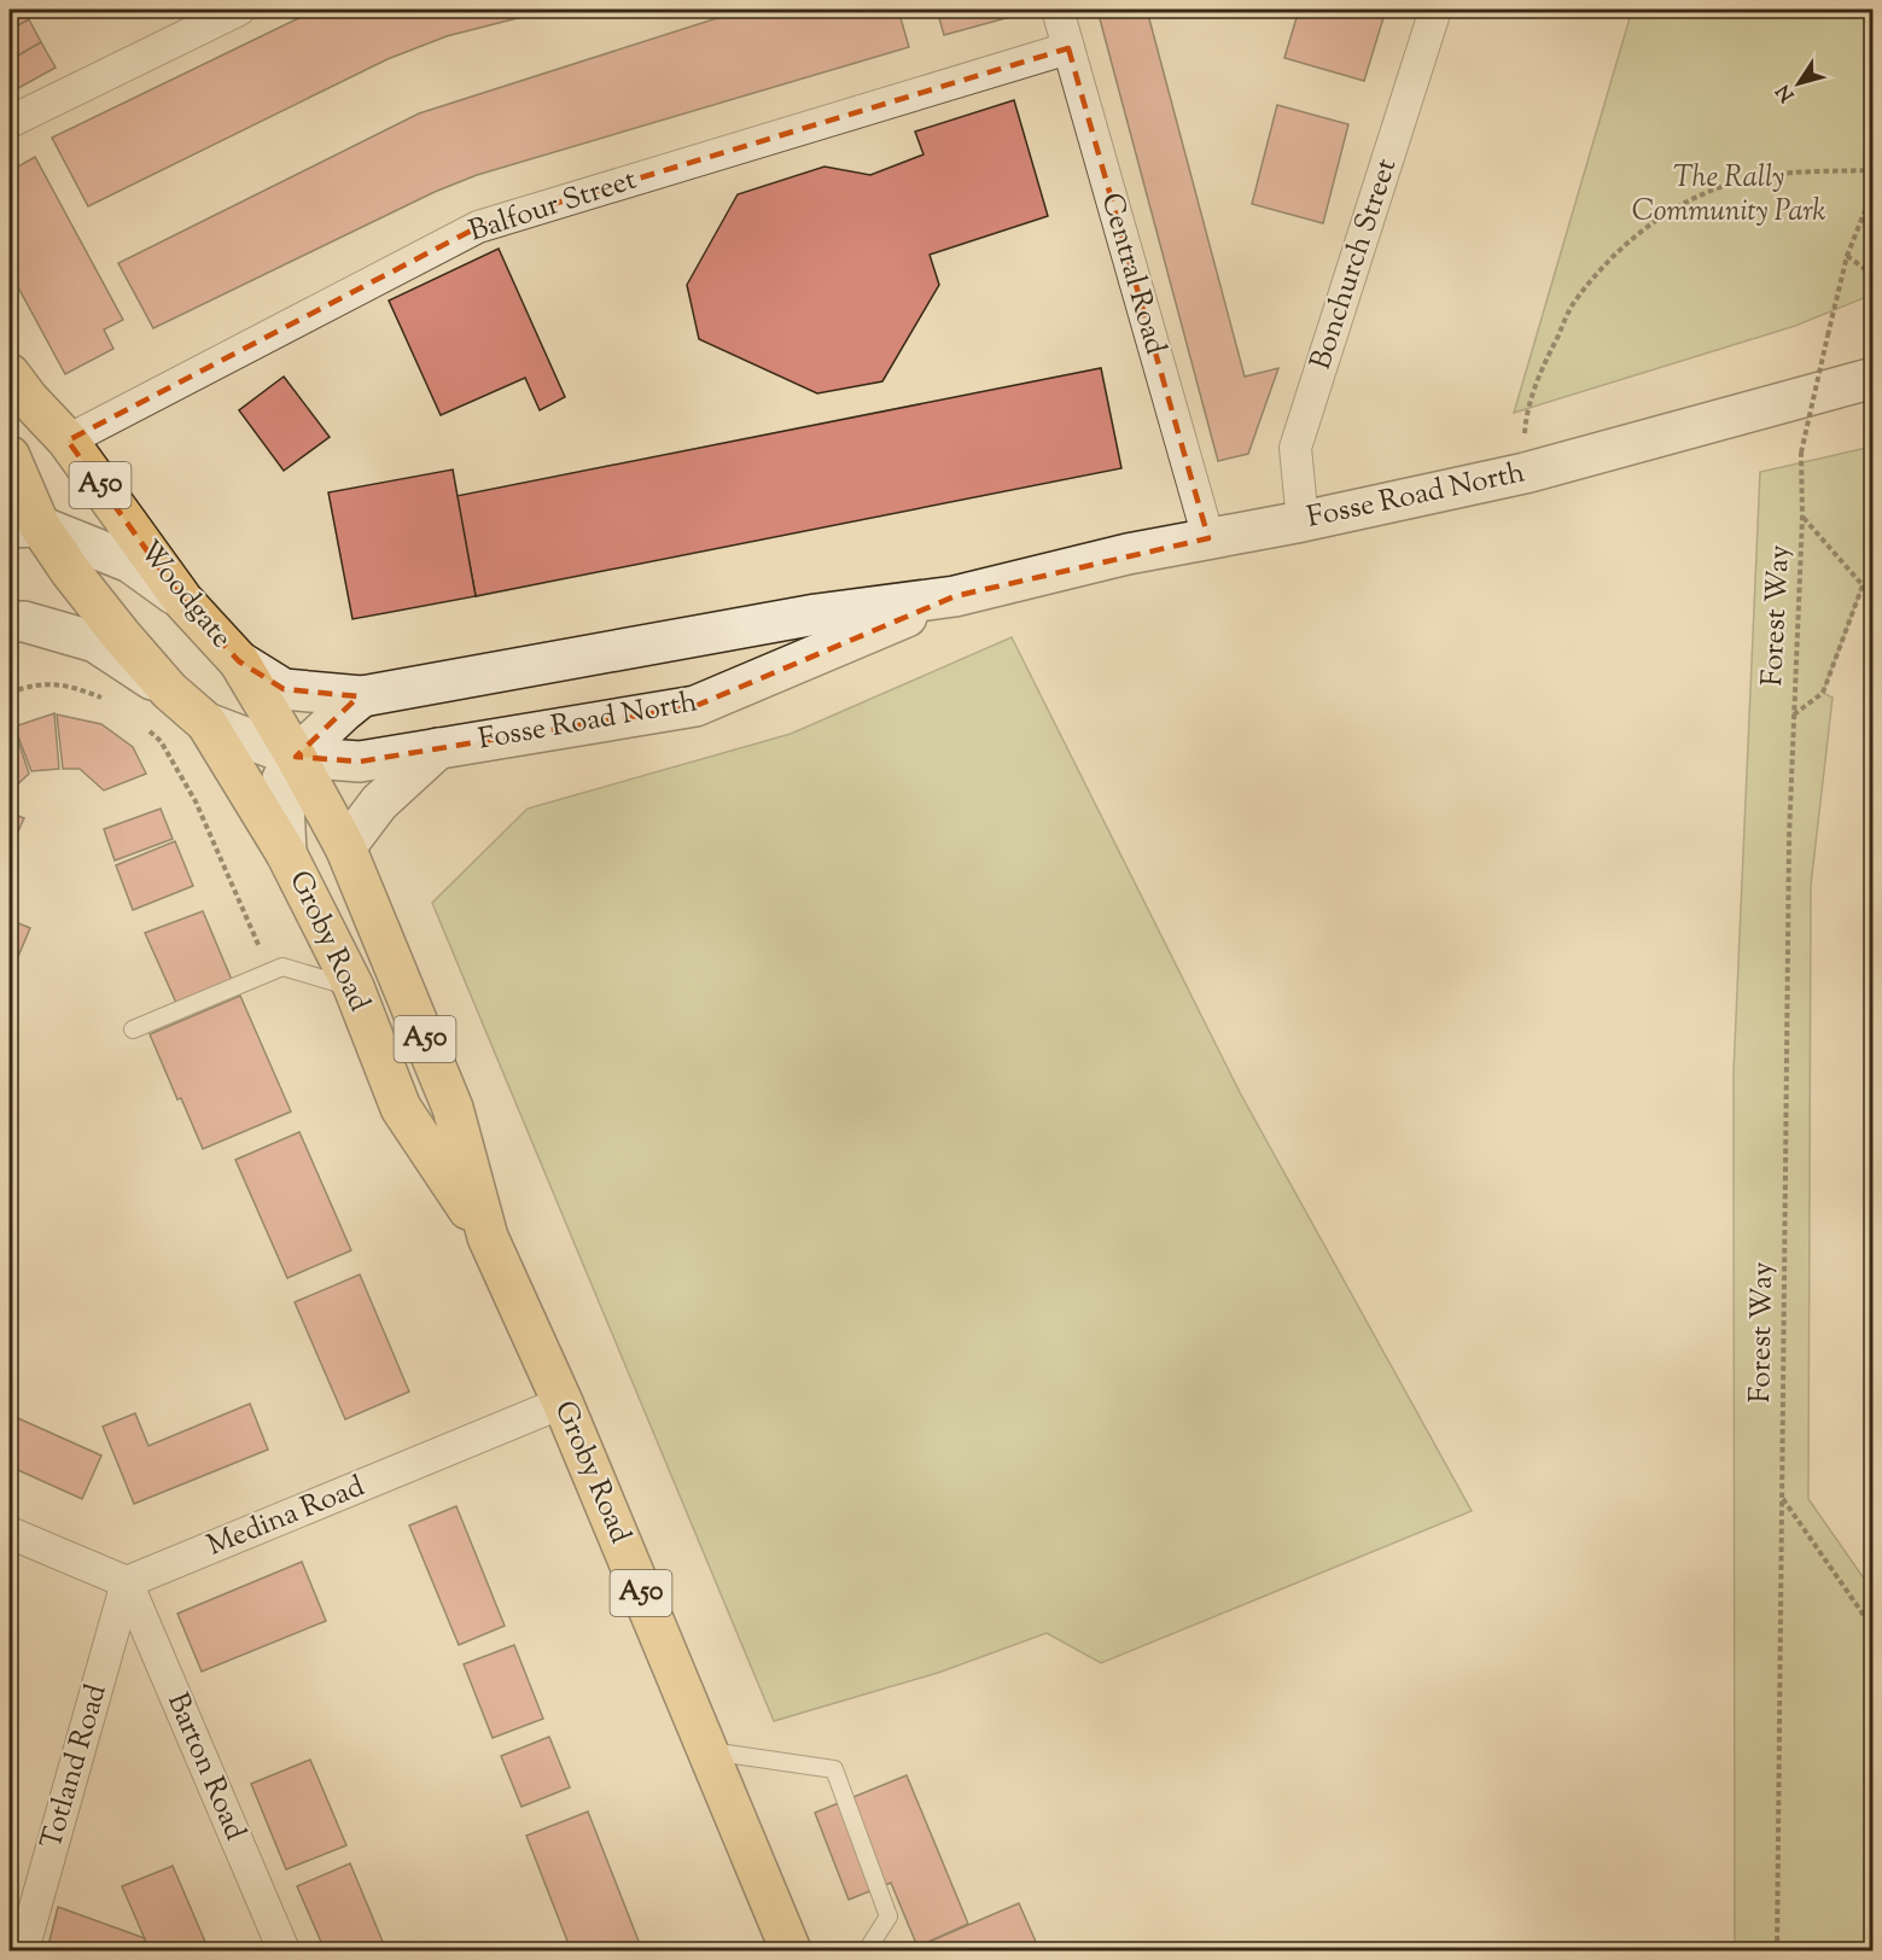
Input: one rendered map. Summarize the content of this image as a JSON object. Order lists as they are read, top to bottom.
{
  "streets": {
    "main road": ["A50", "Woodgate", "Groby Road"],
    "street": [
      "Balfour Street",
      "Bonchurch Street",
      "Central Road",
      "Fosse Road North",
      "Medina Road",
      "Totland Road",
      "Barton Road"
    ],
    "path": ["Forest Way"]
  },
  "crossings": [
    ["Balfour Street", "Central Road"],
    ["Balfour Street", "Woodgate"],
    ["Bonchurch Street", "Fosse Road North"],
    ["Central Road", "Fosse Road North"],
    ["A50", "Fosse Road North"],
    ["A50", "Groby Road"],
    ["Fosse Road North", "Woodgate"],
    ["Fosse Road North", "Groby Road"],
    ["Woodgate", "Groby Road"],
    ["Groby Road", "Medina Road"],
    ["Medina Road", "Totland Road"],
    ["Medina Road", "Barton Road"],
    ["Totland Road", "Barton Road"]
  ],
  "parks": ["The Rally Community Park"],
  "north": "bottom left"
}
